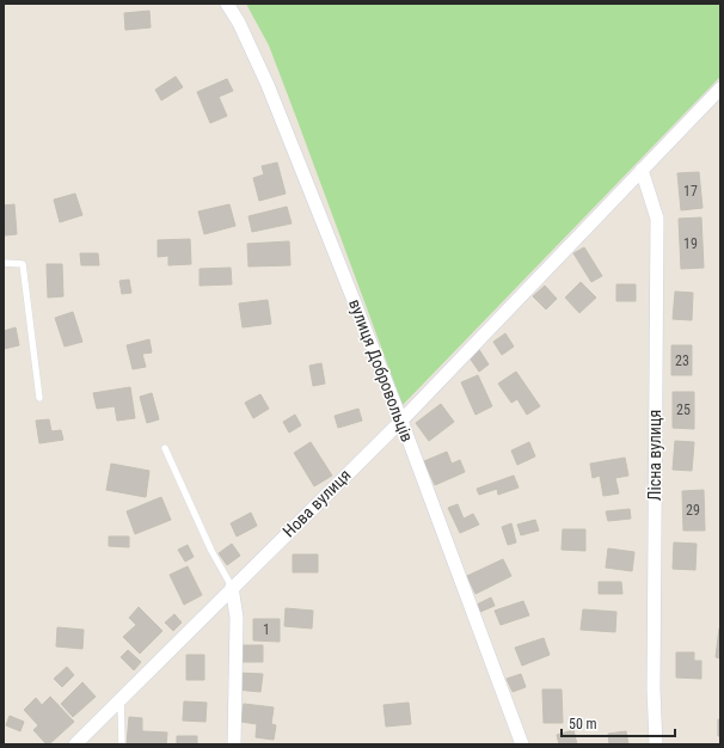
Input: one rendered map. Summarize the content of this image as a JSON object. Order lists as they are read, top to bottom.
{
  "streets": {
    "street": ["вулиця Добровольців", "Лісна вулиця", "Нова вулиця"]
  },
  "crossings": [
    ["вулиця Добровольців", "Нова вулиця"]
  ],
  "house_numbers": [
    "17",
    "19",
    "23",
    "25",
    "29",
    "1"
  ],
  "scale_bar": "50 m"
}
